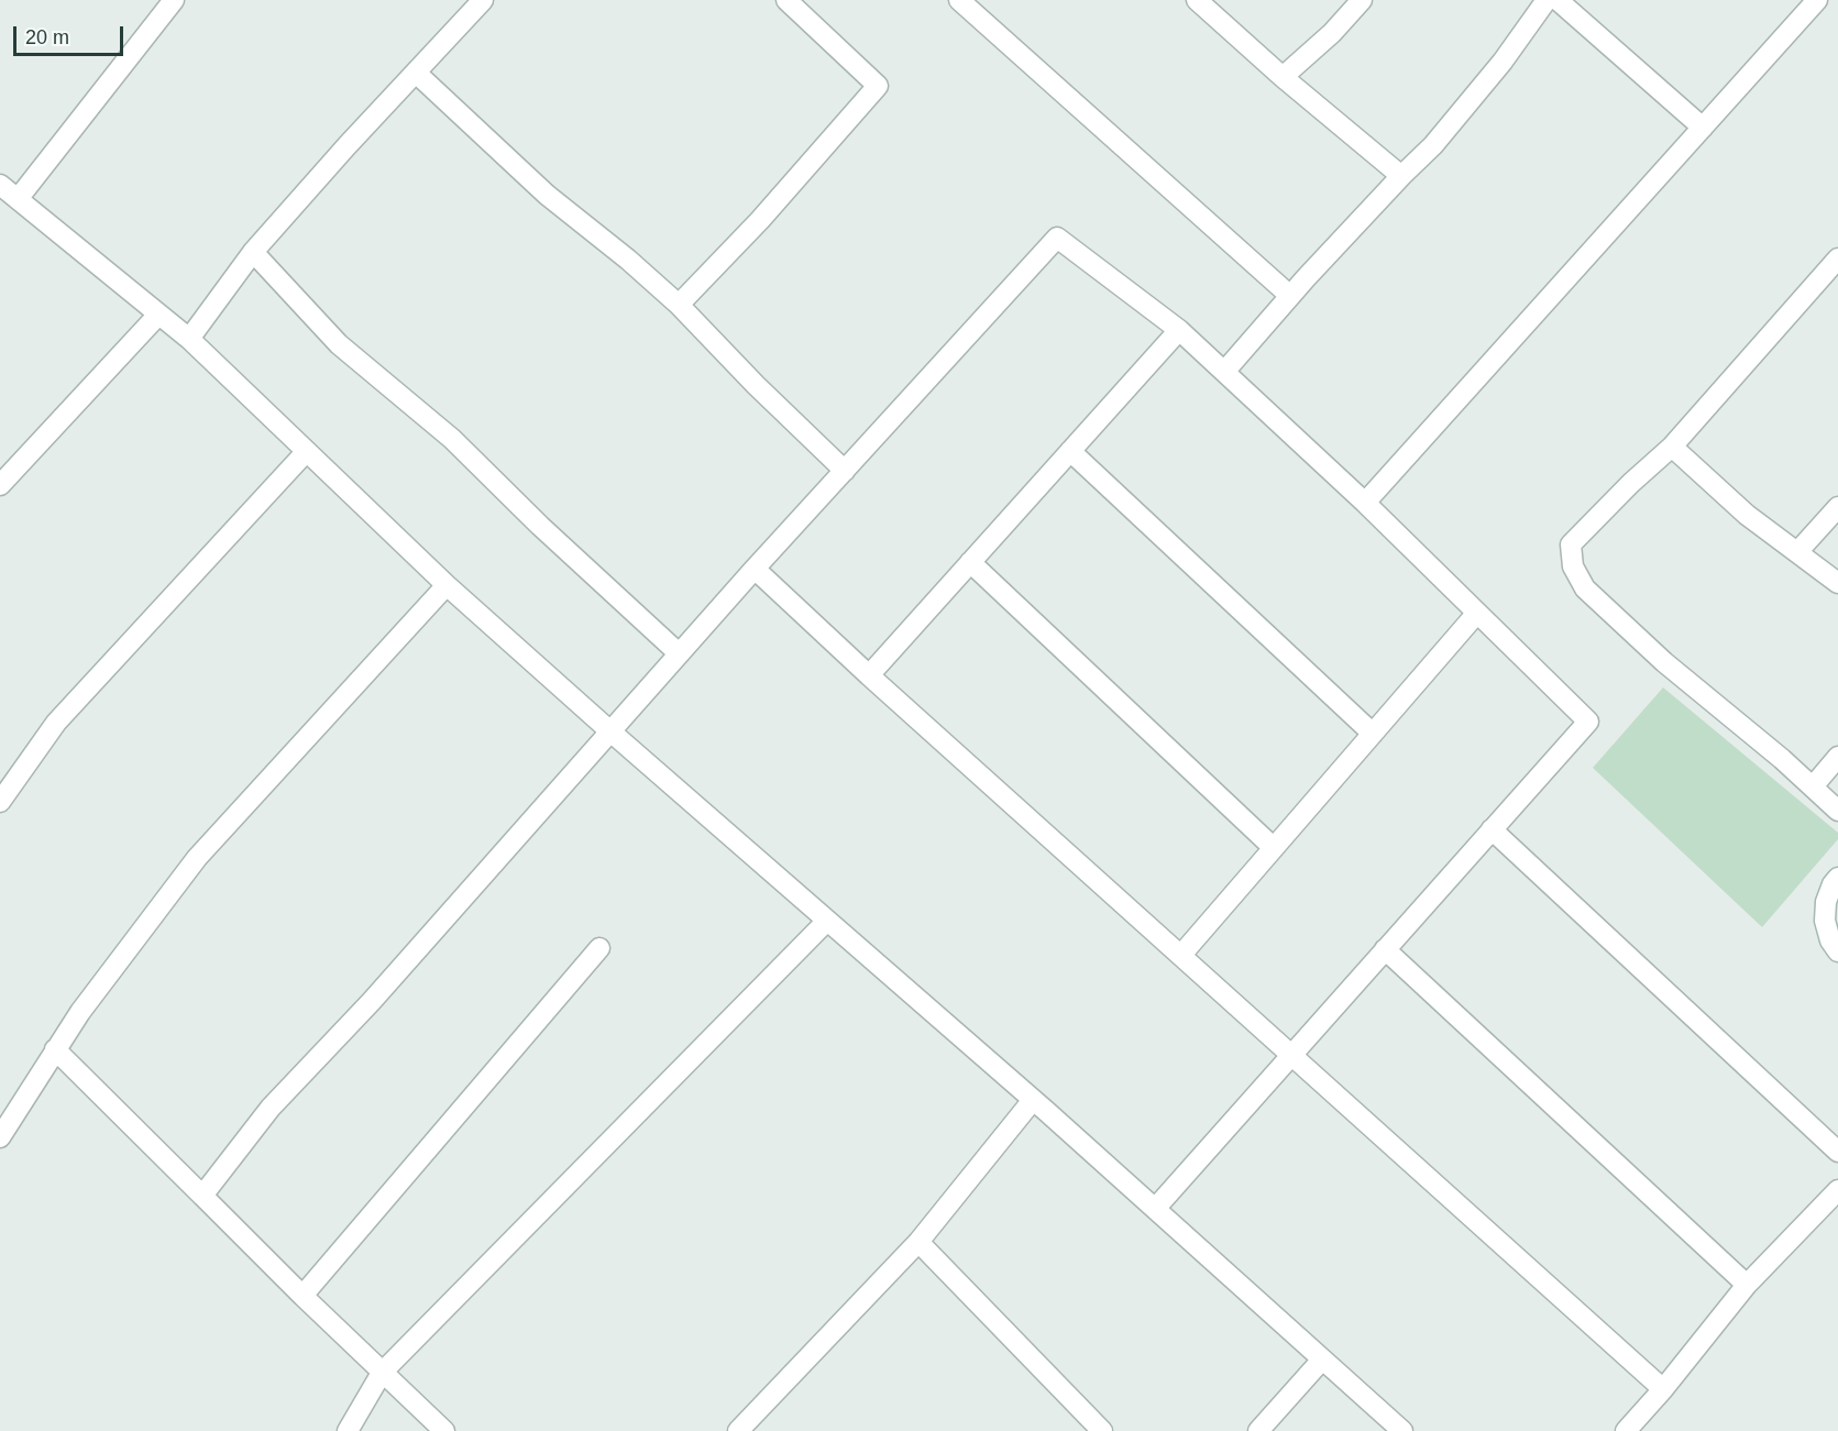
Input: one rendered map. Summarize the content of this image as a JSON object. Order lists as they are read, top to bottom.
{
  "scale_bar": "20 m"
}
